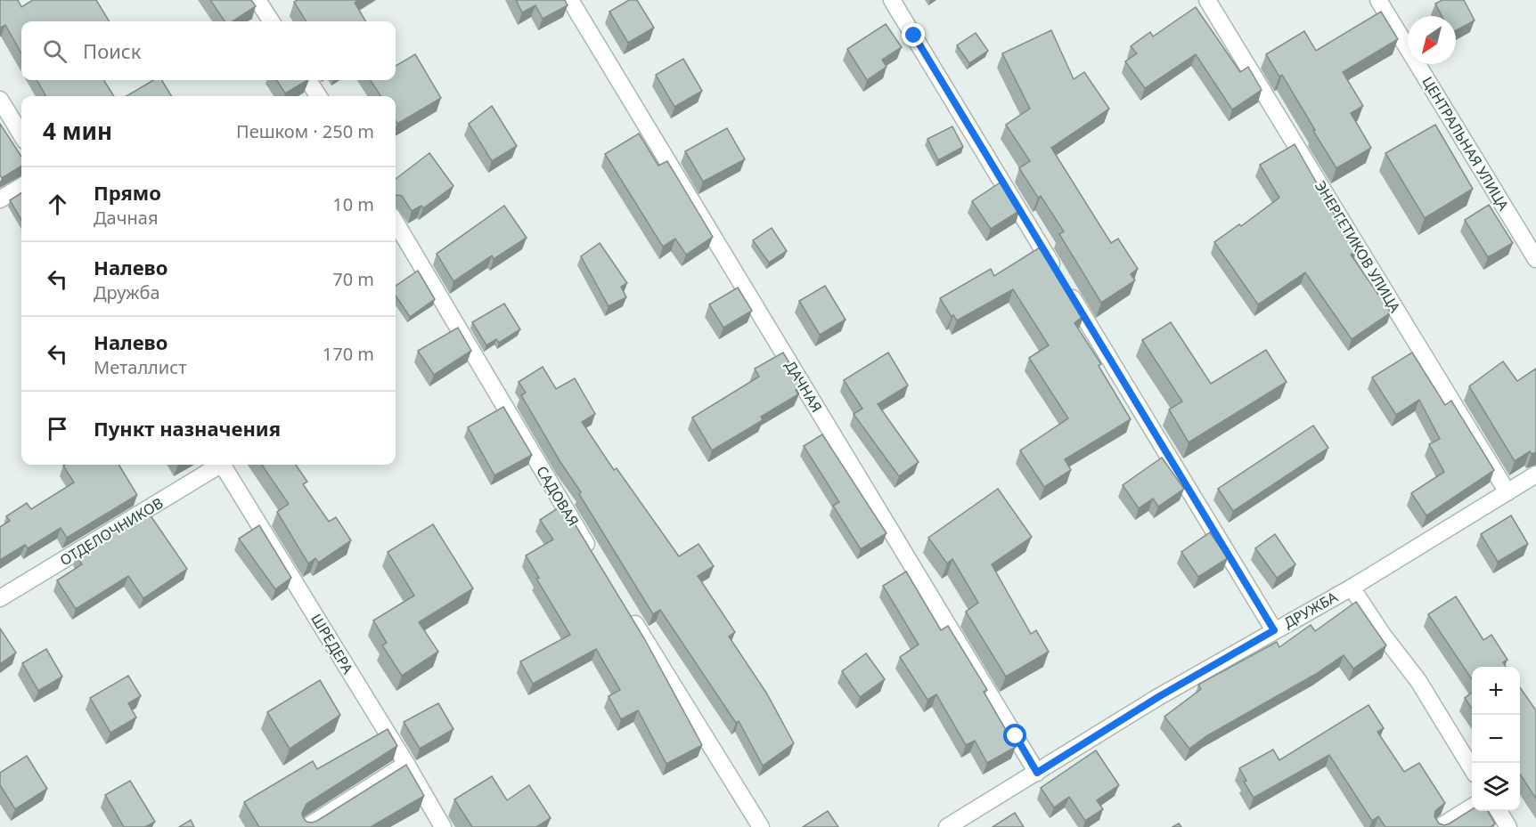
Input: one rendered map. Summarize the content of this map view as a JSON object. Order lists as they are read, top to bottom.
{
  "streets": {
    "street": [
      "ЦЕНТРАЛЬНАЯ УЛИЦА",
      "ЭНЕРГЕТИКОВ УЛИЦА",
      "ДАЧНАЯ",
      "САДОВАЯ",
      "ОТДЕЛОЧНИКОВ",
      "ДРУЖБА",
      "ШРЕДЕРА"
    ]
  },
  "crossings": [
    ["ЭНЕРГЕТИКОВ УЛИЦА", "ДРУЖБА"],
    ["ДАЧНАЯ", "ДРУЖБА"]
  ],
  "north": "bottom left",
  "page": {
    "search": "Поиск",
    "heading": ["4 мин", "Пешком · 250 m"],
    "list": [
      ["Прямо", "Дачная", "10 m"],
      ["Налево", "Дружба", "70 m"],
      ["Налево", "Металлист", "170 m"],
      "Пункт назначения"
    ],
    "map_buttons": ["+", "−"]
  }
}
